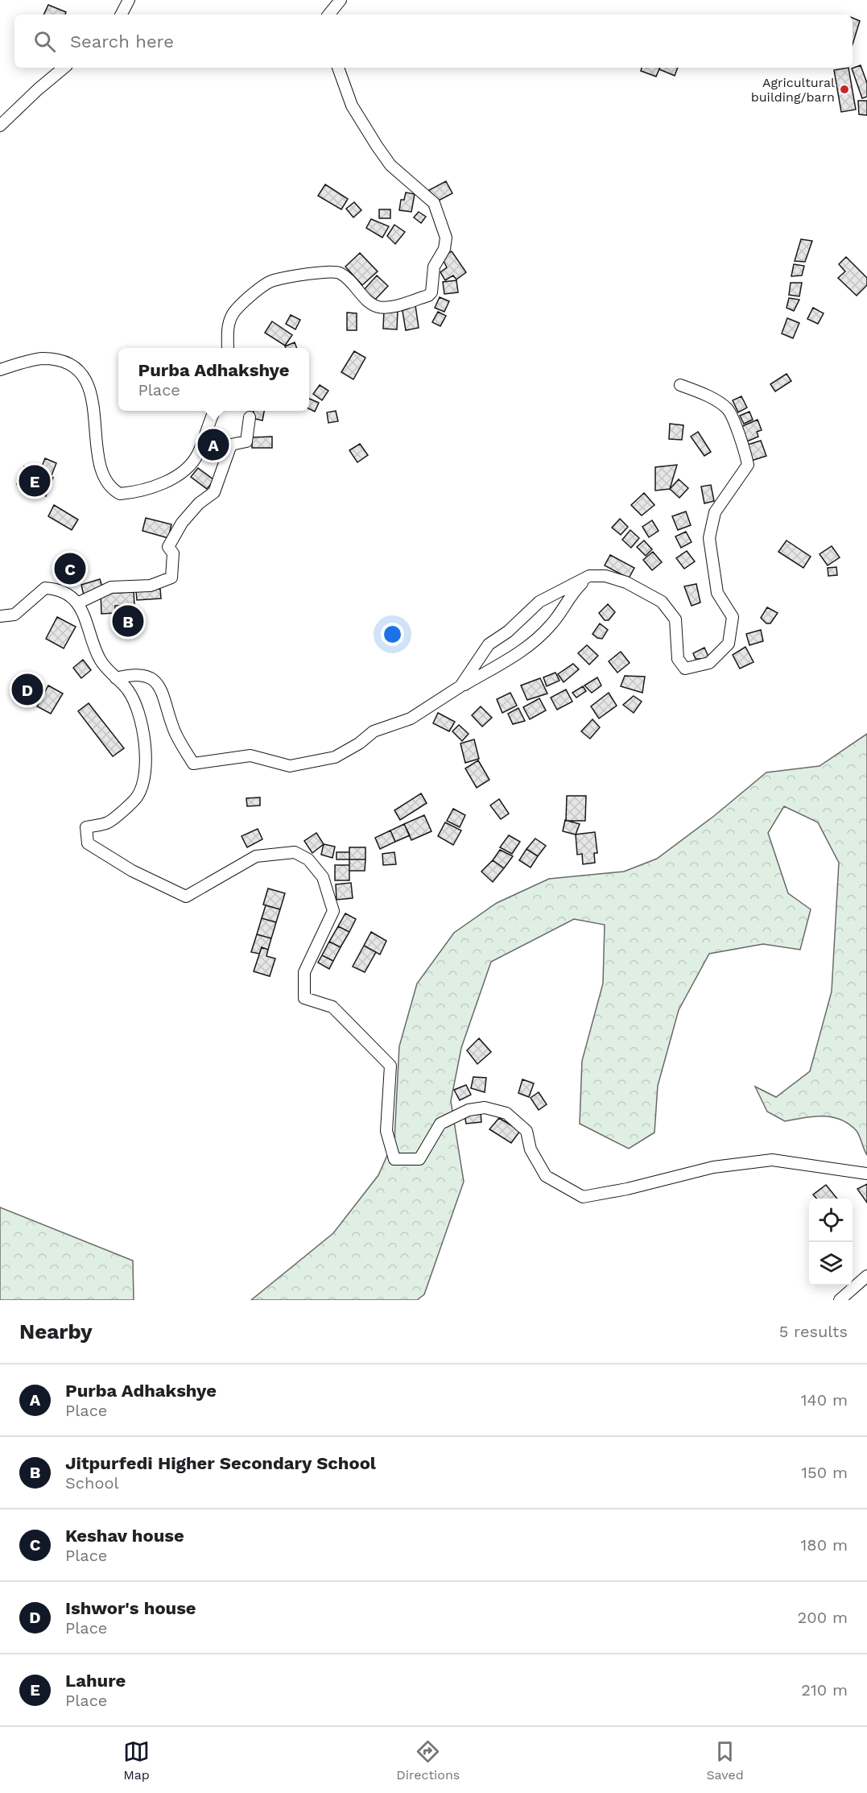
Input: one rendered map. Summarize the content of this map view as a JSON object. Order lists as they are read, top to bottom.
{
  "places": ["Agricultural building/barn"],
  "page": {
    "search": "Search here",
    "popup": ["Purba Adhakshye", "Place"],
    "pins": [
      "A",
      "E",
      "C",
      "B",
      "D"
    ],
    "heading": ["Nearby", "5 results"],
    "list": [
      {
        "mark": "A",
        "name": "Purba Adhakshye",
        "note": "Place",
        "value": "140 m"
      },
      {
        "mark": "B",
        "name": "Jitpurfedi Higher Secondary School",
        "note": "School",
        "value": "150 m"
      },
      {
        "mark": "C",
        "name": "Keshav house",
        "note": "Place",
        "value": "180 m"
      },
      {
        "mark": "D",
        "name": "Ishwor's house",
        "note": "Place",
        "value": "200 m"
      },
      {
        "mark": "E",
        "name": "Lahure",
        "note": "Place",
        "value": "210 m"
      }
    ],
    "nav": ["Map", "Directions", "Saved"]
  }
}
